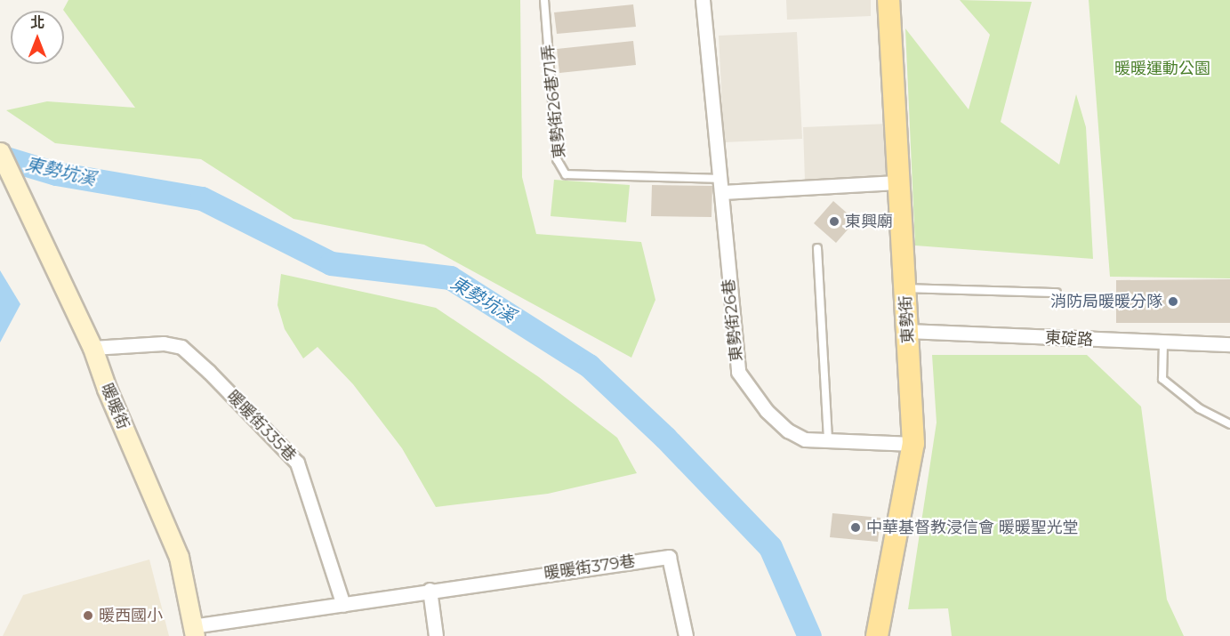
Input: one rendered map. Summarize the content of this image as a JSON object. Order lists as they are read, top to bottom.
{
  "streets": {
    "main road": ["東勢街"],
    "street": [
      "東勢街26巷",
      "東碇路",
      "暖暖街",
      "暖暖街335巷",
      "暖暖街379巷"
    ],
    "lane": ["東勢街26巷71弄"]
  },
  "crossings": [
    ["東勢街26巷71弄", "東勢街26巷"],
    ["東勢街", "東勢街26巷"],
    ["東勢街", "東碇路"],
    ["暖暖街", "暖暖街335巷"],
    ["暖暖街", "暖暖街379巷"],
    ["暖暖街335巷", "暖暖街379巷"]
  ],
  "water": ["東勢坑溪"],
  "parks": ["暖暖運動公園"],
  "places": [
    "東興廟",
    "消防局暖暖分隊",
    "中華基督教浸信會 暖暖聖光堂",
    "暖西國小"
  ],
  "north": "top"
}
